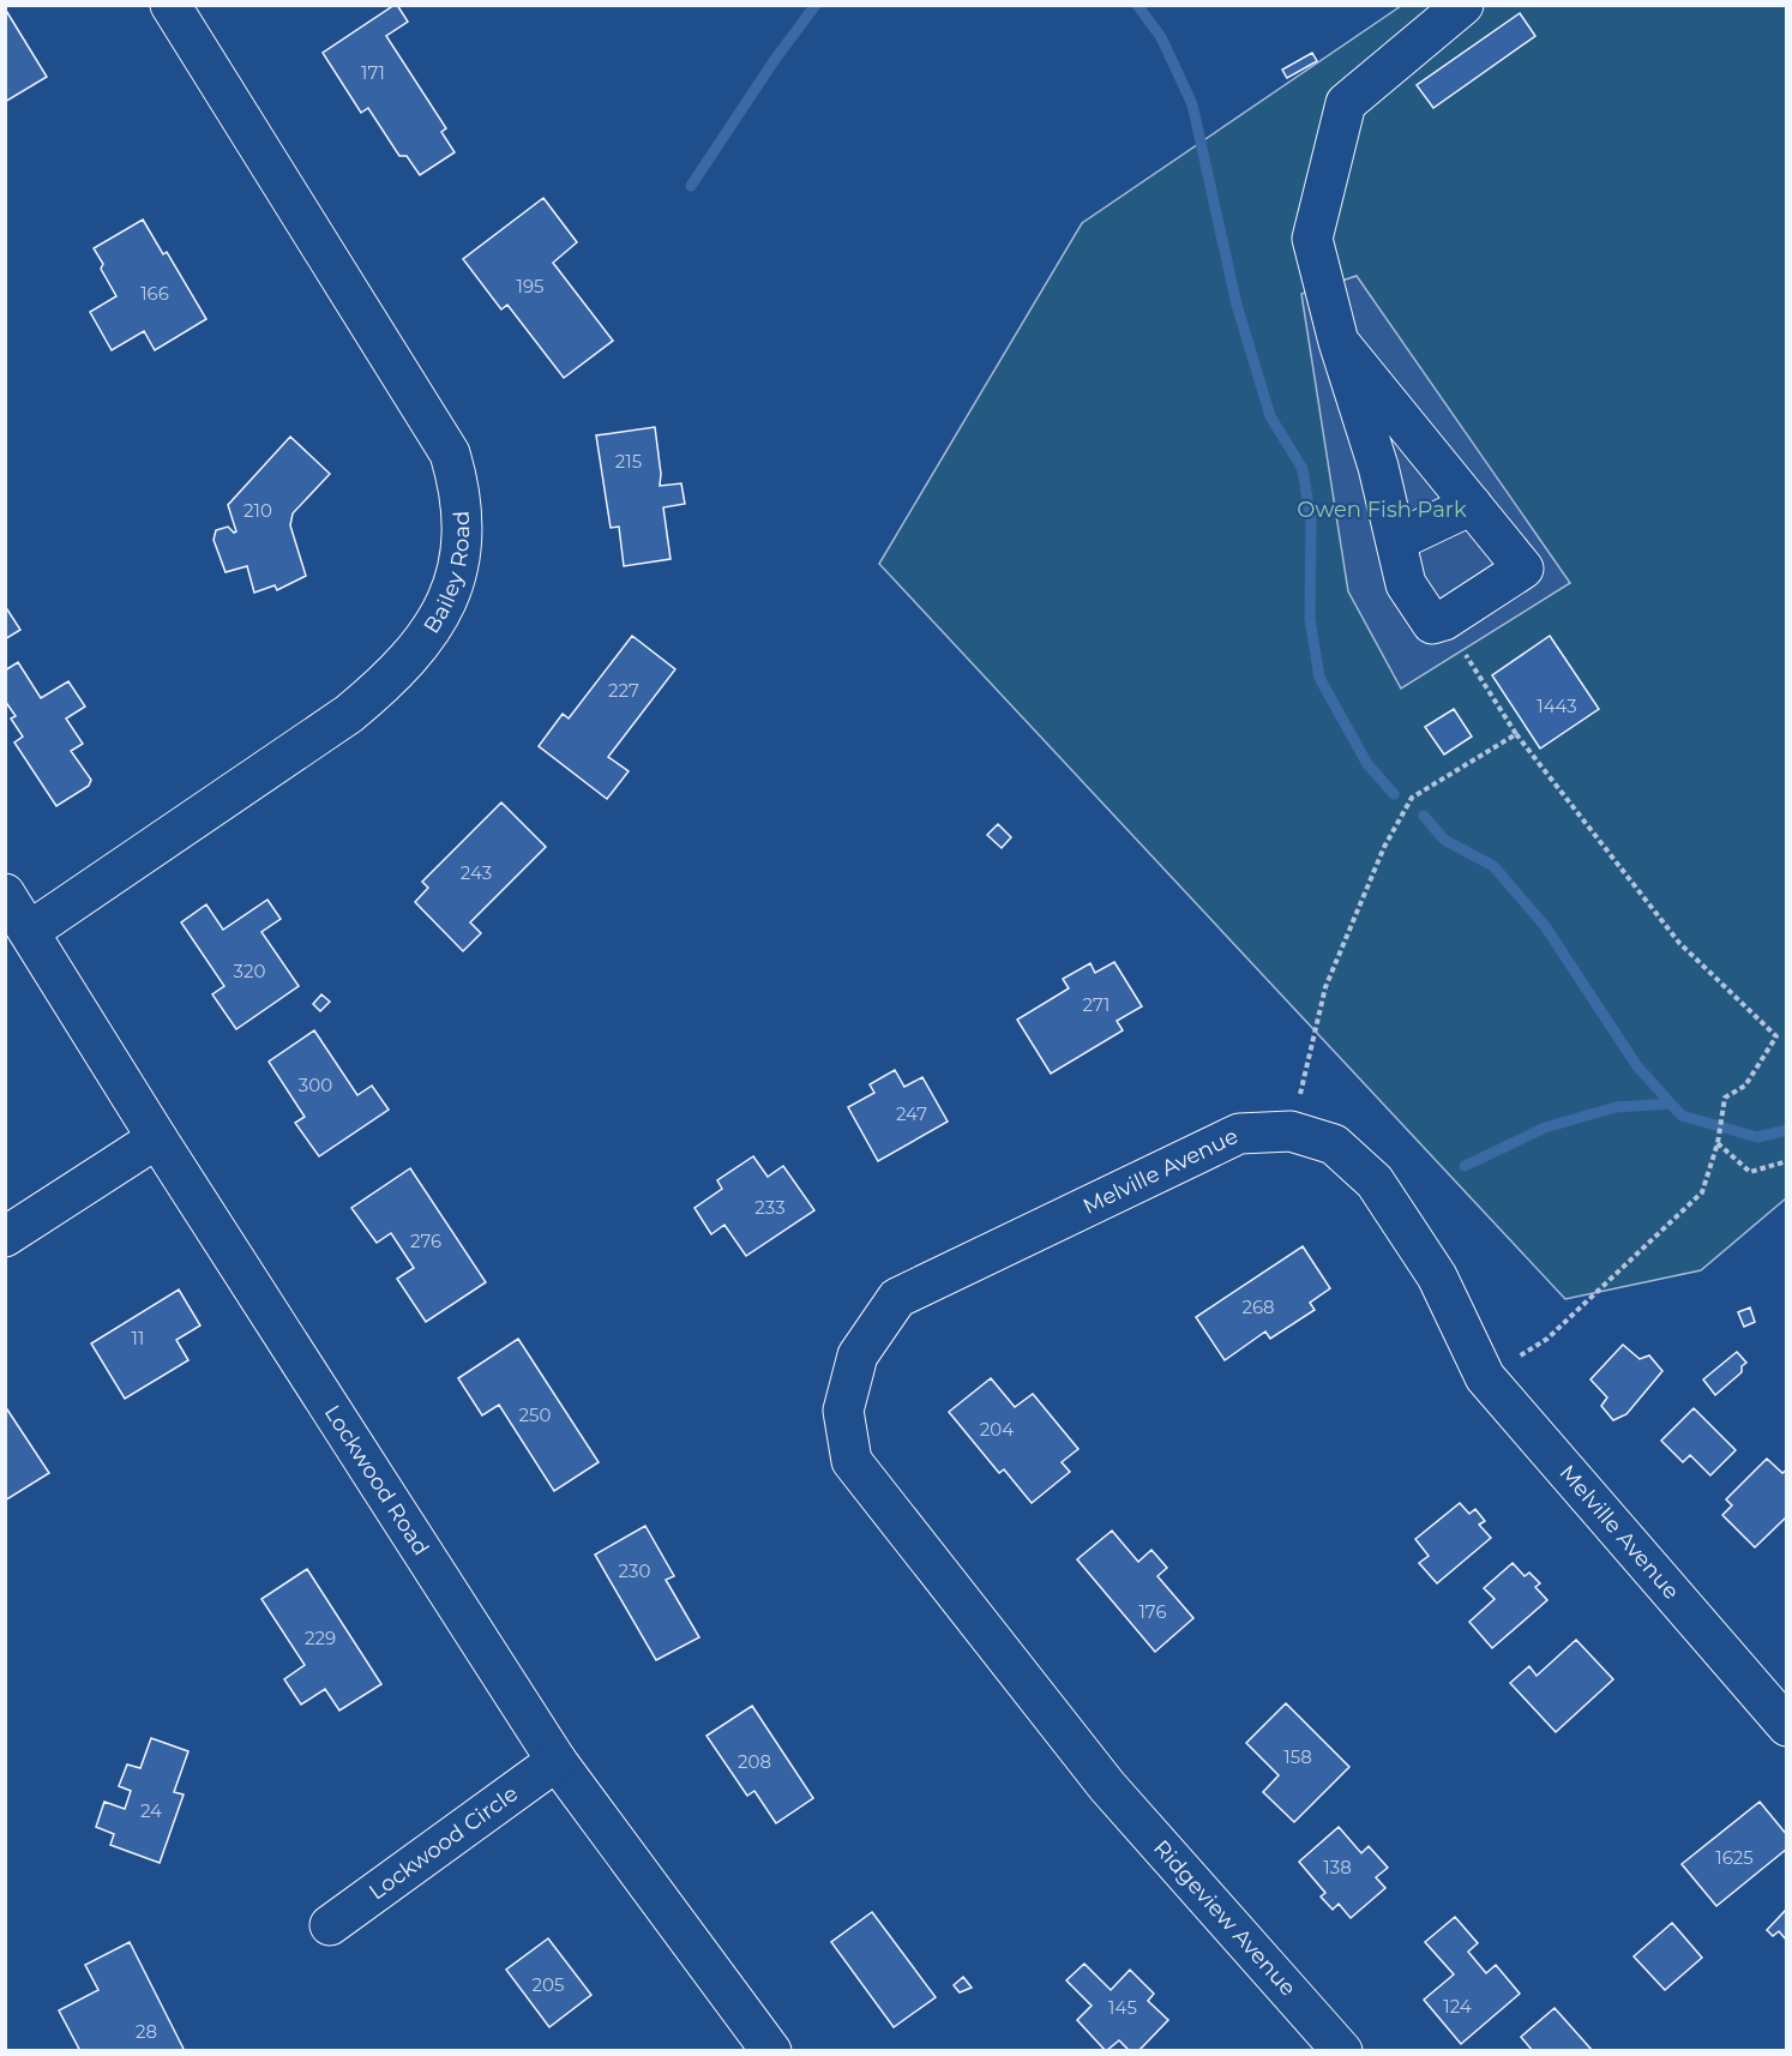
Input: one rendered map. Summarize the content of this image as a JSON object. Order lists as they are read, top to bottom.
{
  "streets": {
    "street": [
      "Bailey Road",
      "Melville Avenue",
      "Lockwood Road",
      "Lockwood Circle",
      "Ridgeview Avenue"
    ]
  },
  "crossings": [
    ["Bailey Road", "Lockwood Road"],
    ["Melville Avenue", "Ridgeview Avenue"],
    ["Lockwood Road", "Lockwood Circle"]
  ],
  "parks": ["Owen Fish Park"],
  "house_numbers": [
    "171",
    "195",
    "166",
    "215",
    "210",
    "227",
    "1443",
    "243",
    "320",
    "271",
    "300",
    "247",
    "233",
    "276",
    "268",
    "11",
    "250",
    "204",
    "230",
    "176",
    "229",
    "158",
    "208",
    "24",
    "1625",
    "138",
    "205",
    "124",
    "145",
    "28"
  ]
}
